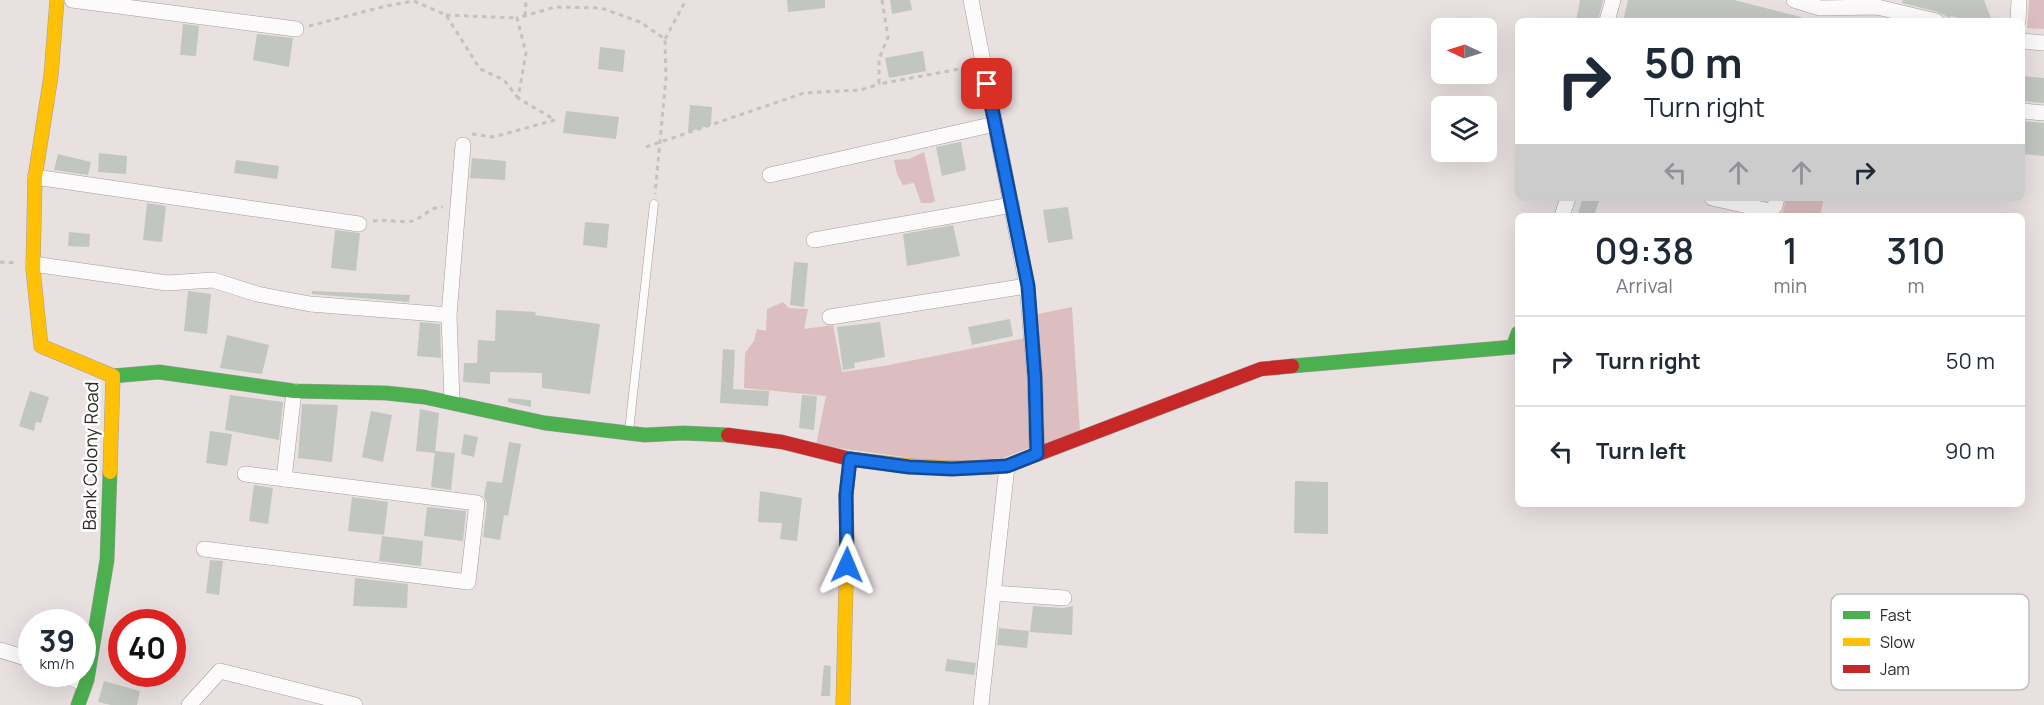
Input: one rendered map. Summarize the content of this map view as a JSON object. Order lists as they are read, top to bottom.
{
  "streets": {
    "street": ["Bank Colony Road"]
  },
  "legend": ["Fast", "Slow", "Jam"],
  "north": "left",
  "page": {
    "turn": ["50 m", "Turn right"],
    "eta": [
      "09:38",
      "Arrival",
      "1",
      "min",
      "310",
      "m"
    ],
    "list": [
      {
        "name": "Turn right",
        "value": "50 m"
      },
      {
        "name": "Turn left",
        "value": "90 m"
      }
    ],
    "speed": "39 km/h",
    "limit": "40"
  }
}
